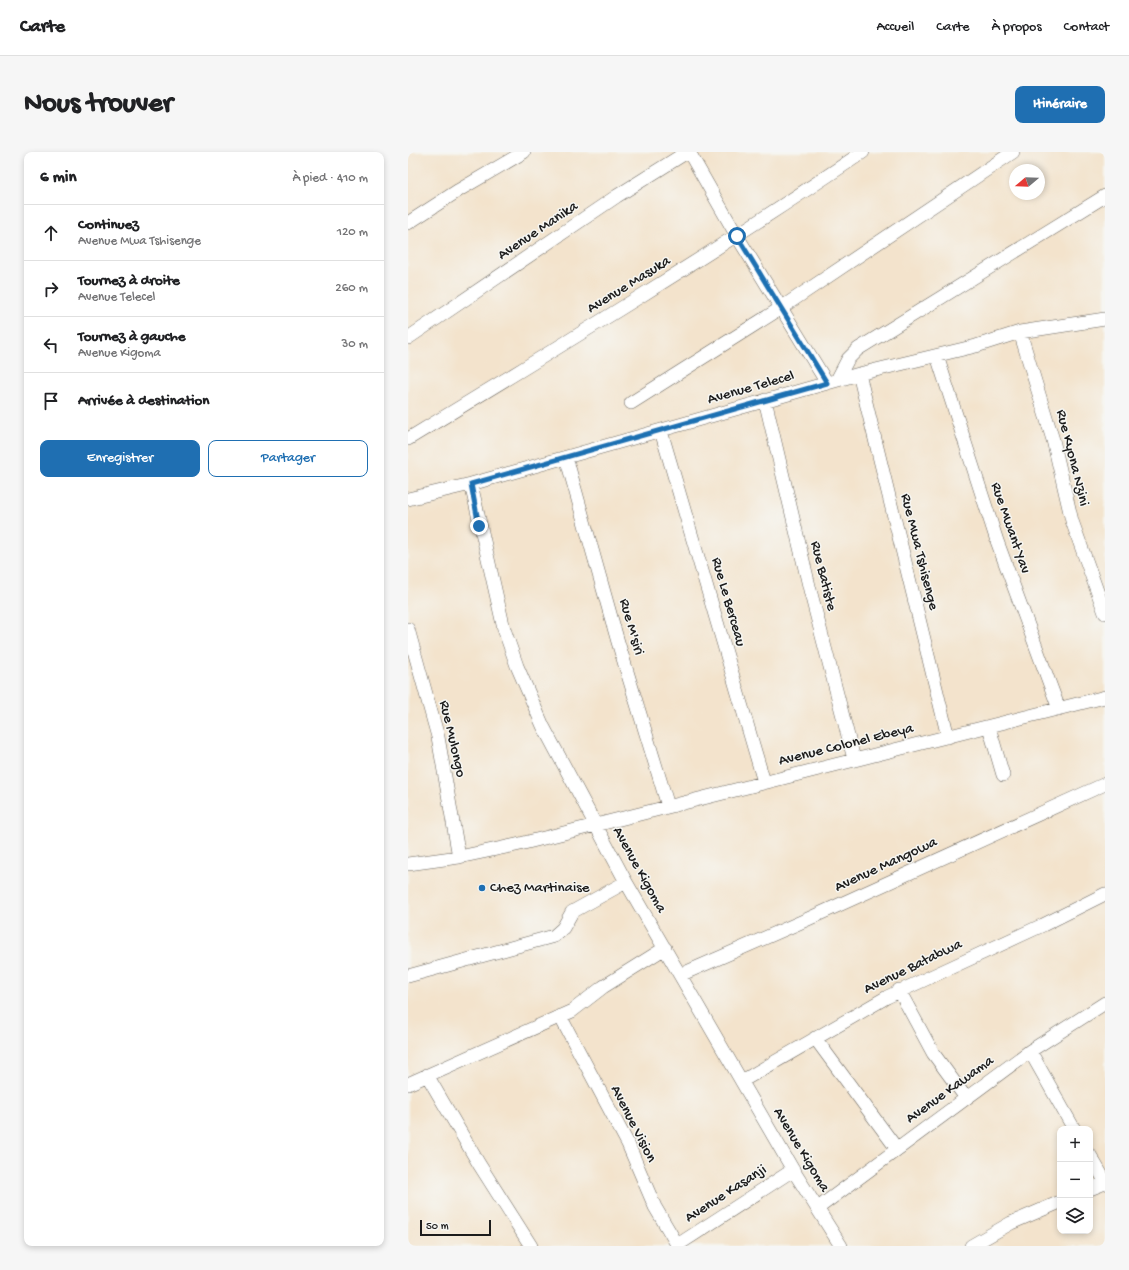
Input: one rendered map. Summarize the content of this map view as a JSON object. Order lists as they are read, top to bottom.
{
  "streets": {
    "street": [
      "Avenue Manika",
      "Avenue Masuka",
      "Avenue Telecel",
      "Rue Kyona Nzini",
      "Rue Mwant Yav",
      "Rue Mwa Tshisenge",
      "Rue Batiste",
      "Rue Le Berceau",
      "Rue M'siri",
      "Rue Mulongo",
      "Avenue Colonel Ebeya",
      "Avenue Mangowa",
      "Avenue Kigoma",
      "Avenue Batabwa",
      "Avenue Kawama",
      "Avenue Vision",
      "Avenue Kasanji"
    ]
  },
  "crossings": [
    ["Avenue Telecel", "Rue Kyona Nzini"],
    ["Avenue Telecel", "Rue Mwant Yav"],
    ["Avenue Telecel", "Rue Mwa Tshisenge"],
    ["Avenue Telecel", "Rue Batiste"],
    ["Avenue Telecel", "Rue Le Berceau"],
    ["Avenue Telecel", "Rue M'siri"],
    ["Avenue Telecel", "Avenue Kigoma"],
    ["Rue Mwant Yav", "Avenue Colonel Ebeya"],
    ["Rue Mwa Tshisenge", "Avenue Colonel Ebeya"],
    ["Rue Batiste", "Avenue Colonel Ebeya"],
    ["Rue Le Berceau", "Avenue Colonel Ebeya"],
    ["Rue M'siri", "Avenue Colonel Ebeya"],
    ["Rue Mulongo", "Avenue Colonel Ebeya"],
    ["Avenue Colonel Ebeya", "Avenue Kigoma"],
    ["Avenue Mangowa", "Avenue Kigoma"],
    ["Avenue Kigoma", "Avenue Batabwa"],
    ["Avenue Kigoma", "Avenue Kawama"],
    ["Avenue Kigoma", "Avenue Kasanji"],
    ["Avenue Vision", "Avenue Kasanji"]
  ],
  "places": ["Chez Martinaise"],
  "scale_bar": "50 m",
  "north": "left",
  "page": {
    "header": "Carte",
    "nav": [
      "Accueil",
      "Carte",
      "À propos",
      "Contact"
    ],
    "buttons": [
      "Itinéraire",
      ["Enregistrer", "Partager"]
    ],
    "title": "Nous trouver",
    "heading": ["6 min", "À pied · 410 m"],
    "list": [
      ["Continuez", "Avenue Mwa Tshisenge", "120 m"],
      ["Tournez à droite", "Avenue Telecel", "260 m"],
      ["Tournez à gauche", "Avenue Kigoma", "30 m"],
      "Arrivée à destination"
    ],
    "map_buttons": ["+", "−"],
    "scale": "50 m"
  }
}
